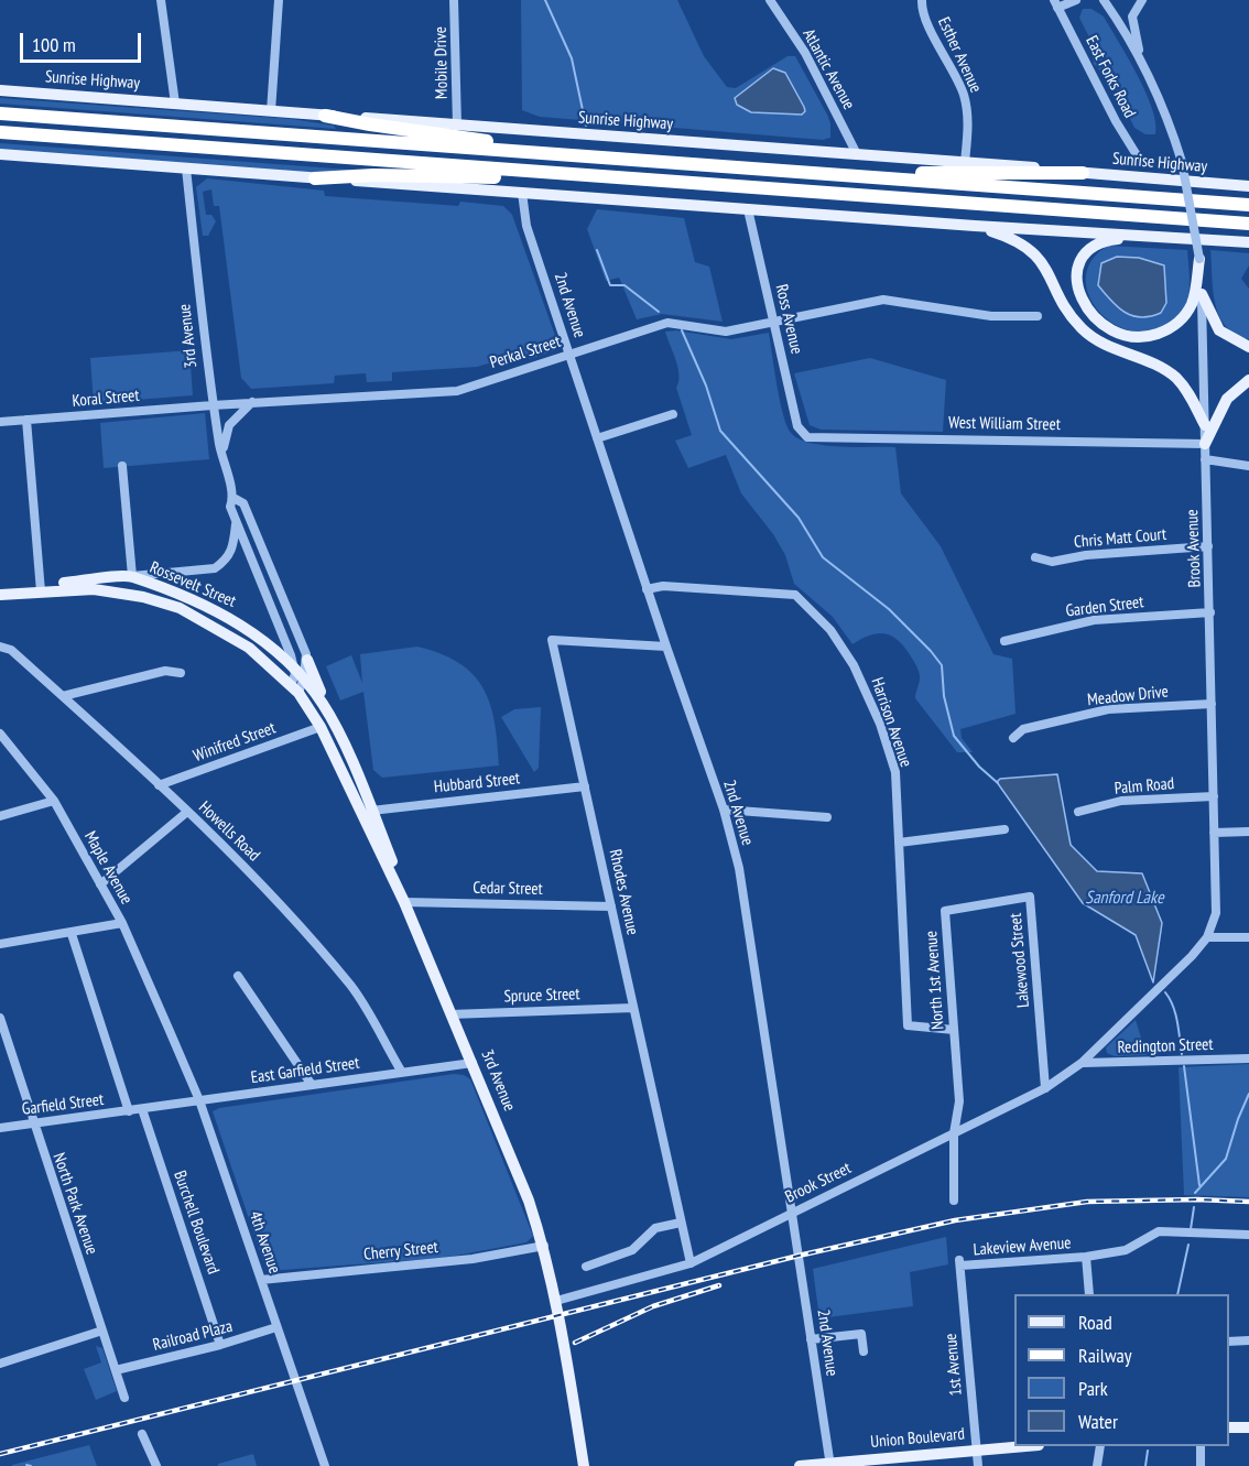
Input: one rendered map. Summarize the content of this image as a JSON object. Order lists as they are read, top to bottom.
{
  "streets": {
    "main road": [
      "Sunrise Highway",
      "3rd Avenue",
      "Rossevelt Street",
      "Union Boulevard"
    ],
    "street": [
      "Esther Avenue",
      "Mobile Drive",
      "Atlantic Avenue",
      "East Forks Road",
      "2nd Avenue",
      "Ross Avenue",
      "Perkal Street",
      "Koral Street",
      "West William Street",
      "Chris Matt Court",
      "Brook Avenue",
      "Garden Street",
      "Meadow Drive",
      "Harrison Avenue",
      "Winifred Street",
      "Hubbard Street",
      "Palm Road",
      "Howells Road",
      "Maple Avenue",
      "Cedar Street",
      "Rhodes Avenue",
      "Lakewood Street",
      "North 1st Avenue",
      "Spruce Street",
      "Redington Street",
      "East Garfield Street",
      "Garfield Street",
      "Brook Street",
      "North Park Avenue",
      "Burchell Boulevard",
      "4th Avenue",
      "Lakeview Avenue",
      "Cherry Street",
      "Railroad Plaza",
      "1st Avenue"
    ]
  },
  "crossings": [
    ["Esther Avenue", "Sunrise Highway"],
    ["Mobile Drive", "Sunrise Highway"],
    ["Atlantic Avenue", "Sunrise Highway"],
    ["2nd Avenue", "Perkal Street"],
    ["2nd Avenue", "Harrison Avenue"],
    ["2nd Avenue", "Rhodes Avenue"],
    ["2nd Avenue", "Brook Street"],
    ["2nd Avenue", "Union Boulevard"],
    ["Ross Avenue", "Perkal Street"],
    ["Ross Avenue", "West William Street"],
    ["3rd Avenue", "Perkal Street"],
    ["3rd Avenue", "Koral Street"],
    ["3rd Avenue", "Rossevelt Street"],
    ["3rd Avenue", "Winifred Street"],
    ["3rd Avenue", "Cedar Street"],
    ["3rd Avenue", "Spruce Street"],
    ["3rd Avenue", "East Garfield Street"],
    ["3rd Avenue", "Brook Street"],
    ["3rd Avenue", "Cherry Street"],
    ["Perkal Street", "Koral Street"],
    ["West William Street", "Brook Avenue"],
    ["Chris Matt Court", "Brook Avenue"],
    ["Brook Avenue", "Garden Street"],
    ["Brook Avenue", "Meadow Drive"],
    ["Brook Avenue", "Palm Road"],
    ["Brook Avenue", "Redington Street"],
    ["Brook Avenue", "Brook Street"],
    ["Rossevelt Street", "Hubbard Street"],
    ["Rossevelt Street", "Cedar Street"],
    ["Harrison Avenue", "North 1st Avenue"],
    ["Winifred Street", "Howells Road"],
    ["Hubbard Street", "Rhodes Avenue"],
    ["Howells Road", "East Garfield Street"],
    ["Maple Avenue", "4th Avenue"],
    ["Cedar Street", "Rhodes Avenue"],
    ["Rhodes Avenue", "Spruce Street"],
    ["Rhodes Avenue", "Brook Street"],
    ["Lakewood Street", "North 1st Avenue"],
    ["Lakewood Street", "Brook Street"],
    ["North 1st Avenue", "Brook Street"],
    ["Redington Street", "Brook Street"],
    ["East Garfield Street", "Garfield Street"],
    ["East Garfield Street", "Burchell Boulevard"],
    ["East Garfield Street", "4th Avenue"],
    ["Garfield Street", "North Park Avenue"],
    ["Garfield Street", "Burchell Boulevard"],
    ["North Park Avenue", "Railroad Plaza"],
    ["Burchell Boulevard", "Railroad Plaza"],
    ["4th Avenue", "Cherry Street"],
    ["4th Avenue", "Railroad Plaza"],
    ["Lakeview Avenue", "1st Avenue"],
    ["1st Avenue", "Union Boulevard"]
  ],
  "water": ["Sanford Lake"],
  "legend": [
    "Road",
    "Railway",
    "Park",
    "Water"
  ],
  "scale_bar": "100 m"
}
